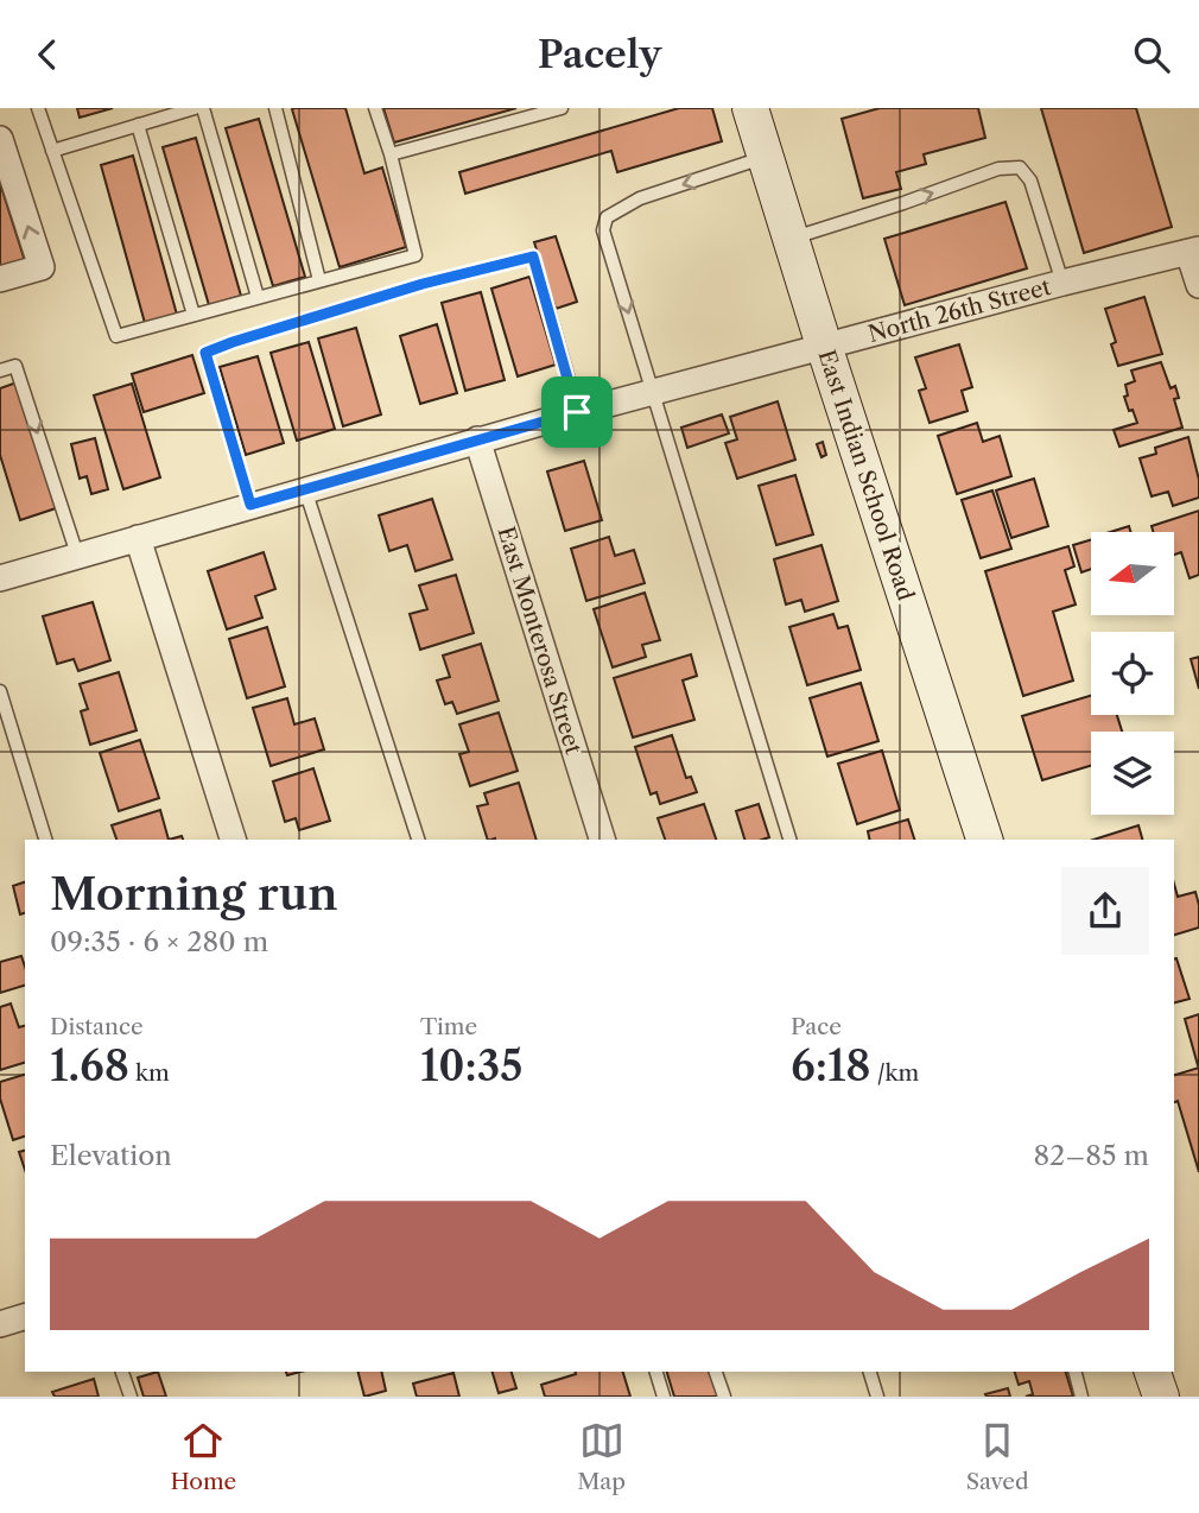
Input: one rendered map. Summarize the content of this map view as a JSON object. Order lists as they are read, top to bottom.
{
  "streets": {
    "main road": ["East Indian School Road"],
    "street": ["North 26th Street", "East Monterosa Street"]
  },
  "crossings": [
    ["North 26th Street", "East Indian School Road"],
    ["North 26th Street", "East Monterosa Street"]
  ],
  "north": "left",
  "page": {
    "header": "Pacely",
    "heading": ["Morning run", "09:35 · 6 × 280 m"],
    "stats": [
      ["Distance", "1.68 km"],
      ["Time", "10:35"],
      ["Pace", "6:18 /km"]
    ],
    "chart": ["Elevation", "82–85 m"],
    "tabs": ["Home", "Map", "Saved"]
  }
}
